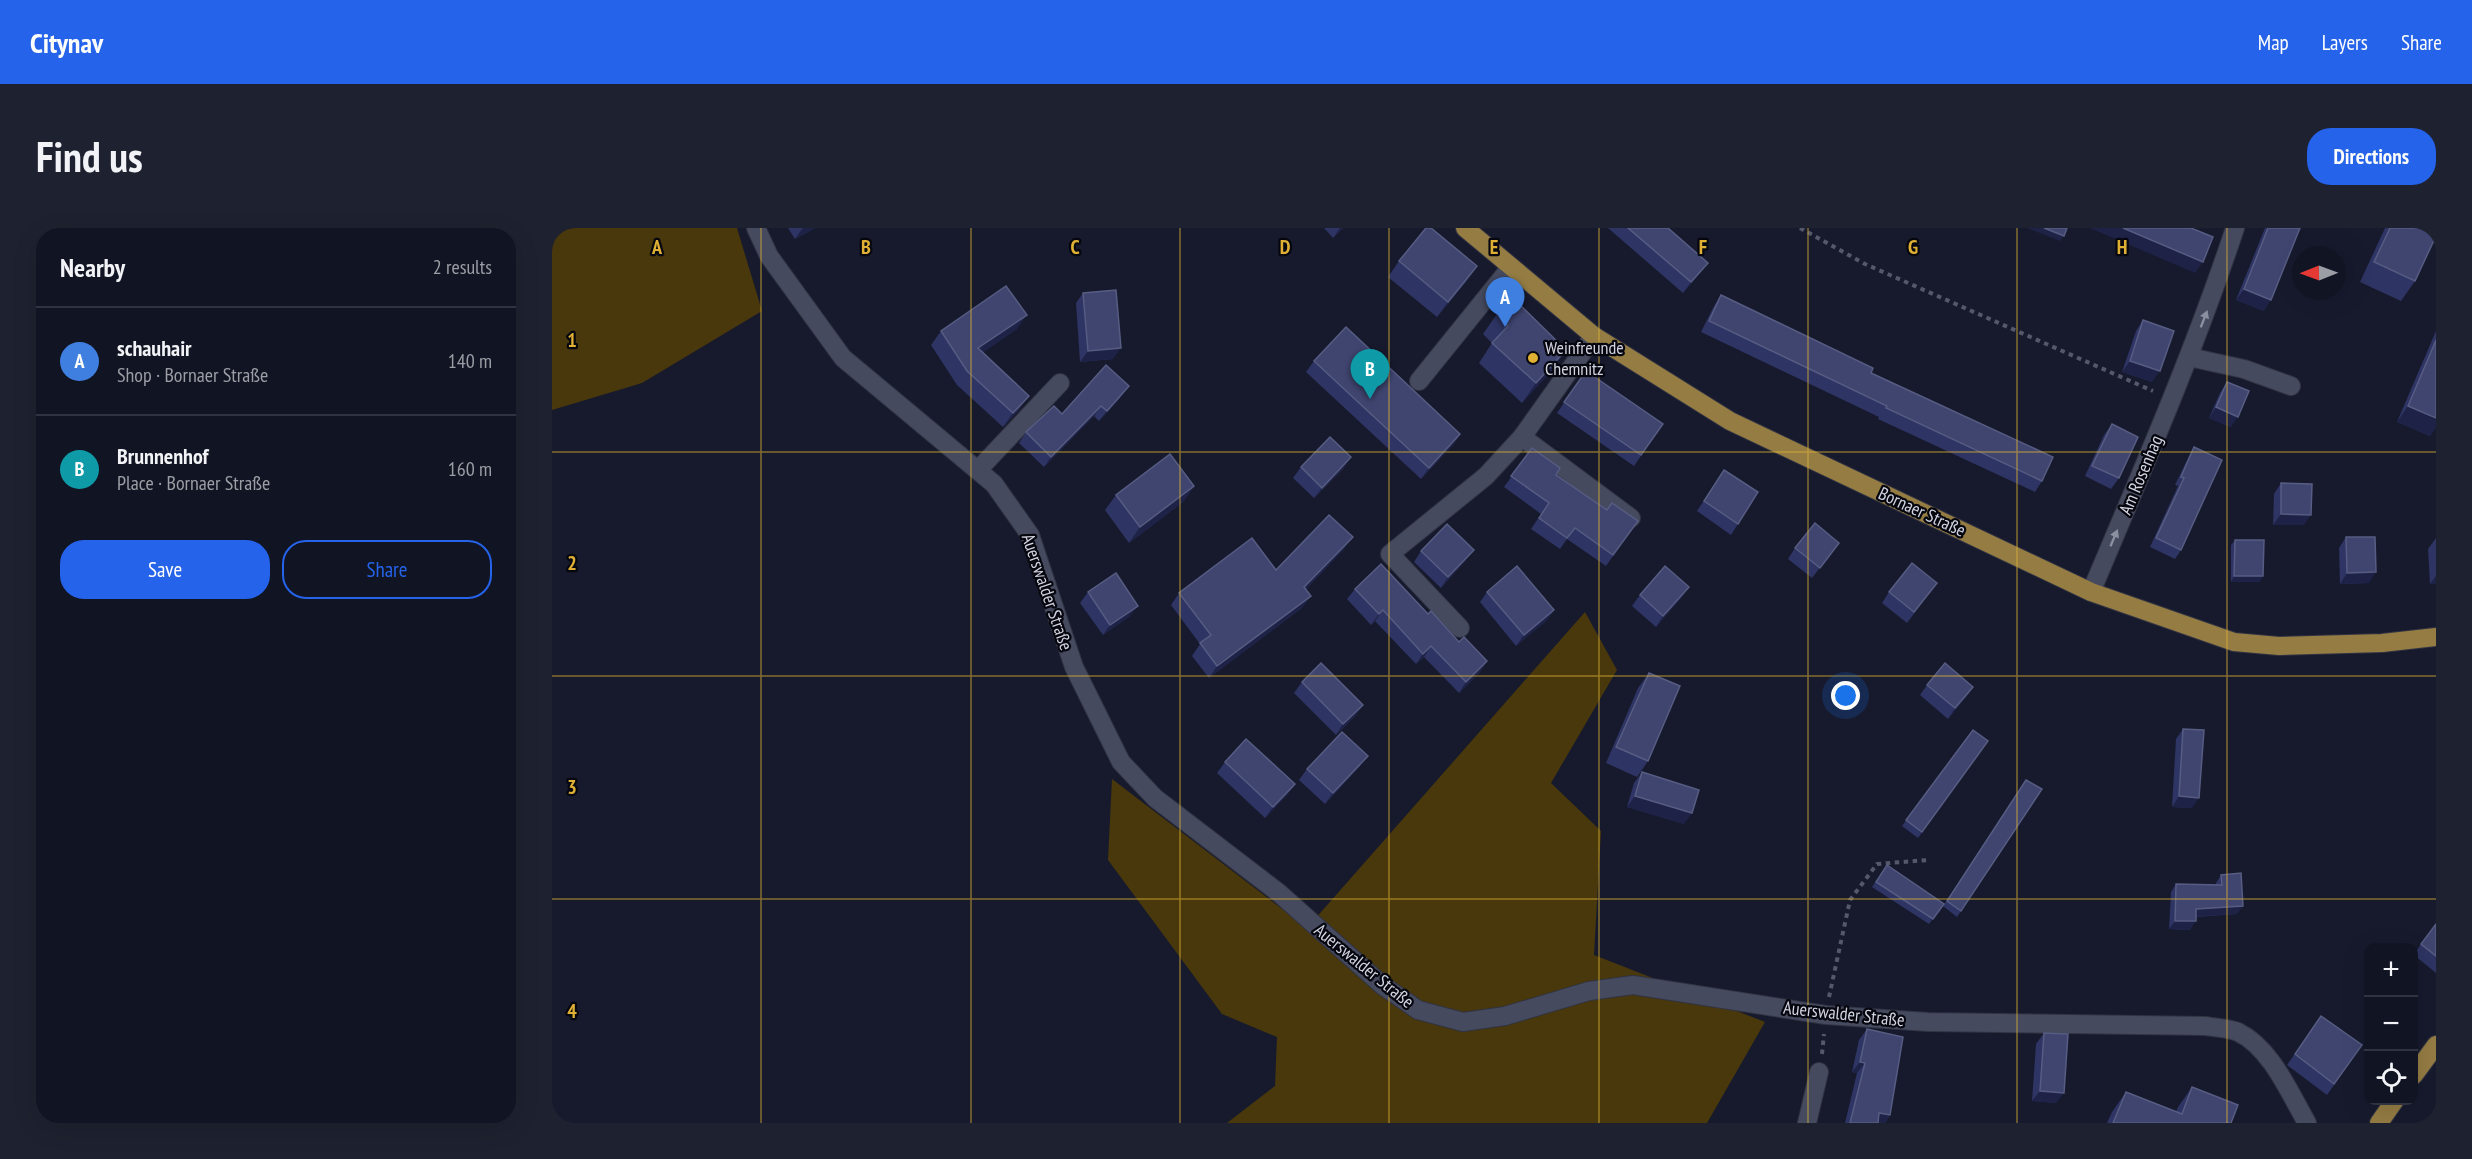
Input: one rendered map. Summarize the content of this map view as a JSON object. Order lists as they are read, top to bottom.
{
  "streets": {
    "main road": ["Bornaer Straße"],
    "street": ["Am Rosenhag", "Auerswalder Straße"]
  },
  "crossings": [
    ["Am Rosenhag", "Bornaer Straße"]
  ],
  "one_way": ["Am Rosenhag"],
  "places": ["Weinfreunde Chemnitz"],
  "north": "left",
  "page": {
    "header": "Citynav",
    "nav": ["Map", "Layers", "Share"],
    "buttons": [
      "Directions",
      ["Save", "Share"]
    ],
    "title": "Find us",
    "heading": ["Nearby", "2 results"],
    "pins": ["A", "B"],
    "list": [
      {
        "mark": "A",
        "name": "schauhair",
        "note": "Shop · Bornaer Straße",
        "value": "140 m"
      },
      {
        "mark": "B",
        "name": "Brunnenhof",
        "note": "Place · Bornaer Straße",
        "value": "160 m"
      }
    ],
    "map_buttons": ["+", "−"]
  },
  "grid": {
    "columns": [
      "A",
      "B",
      "C",
      "D",
      "E",
      "F",
      "G",
      "H"
    ],
    "rows": [
      "1",
      "2",
      "3",
      "4"
    ]
  }
}
